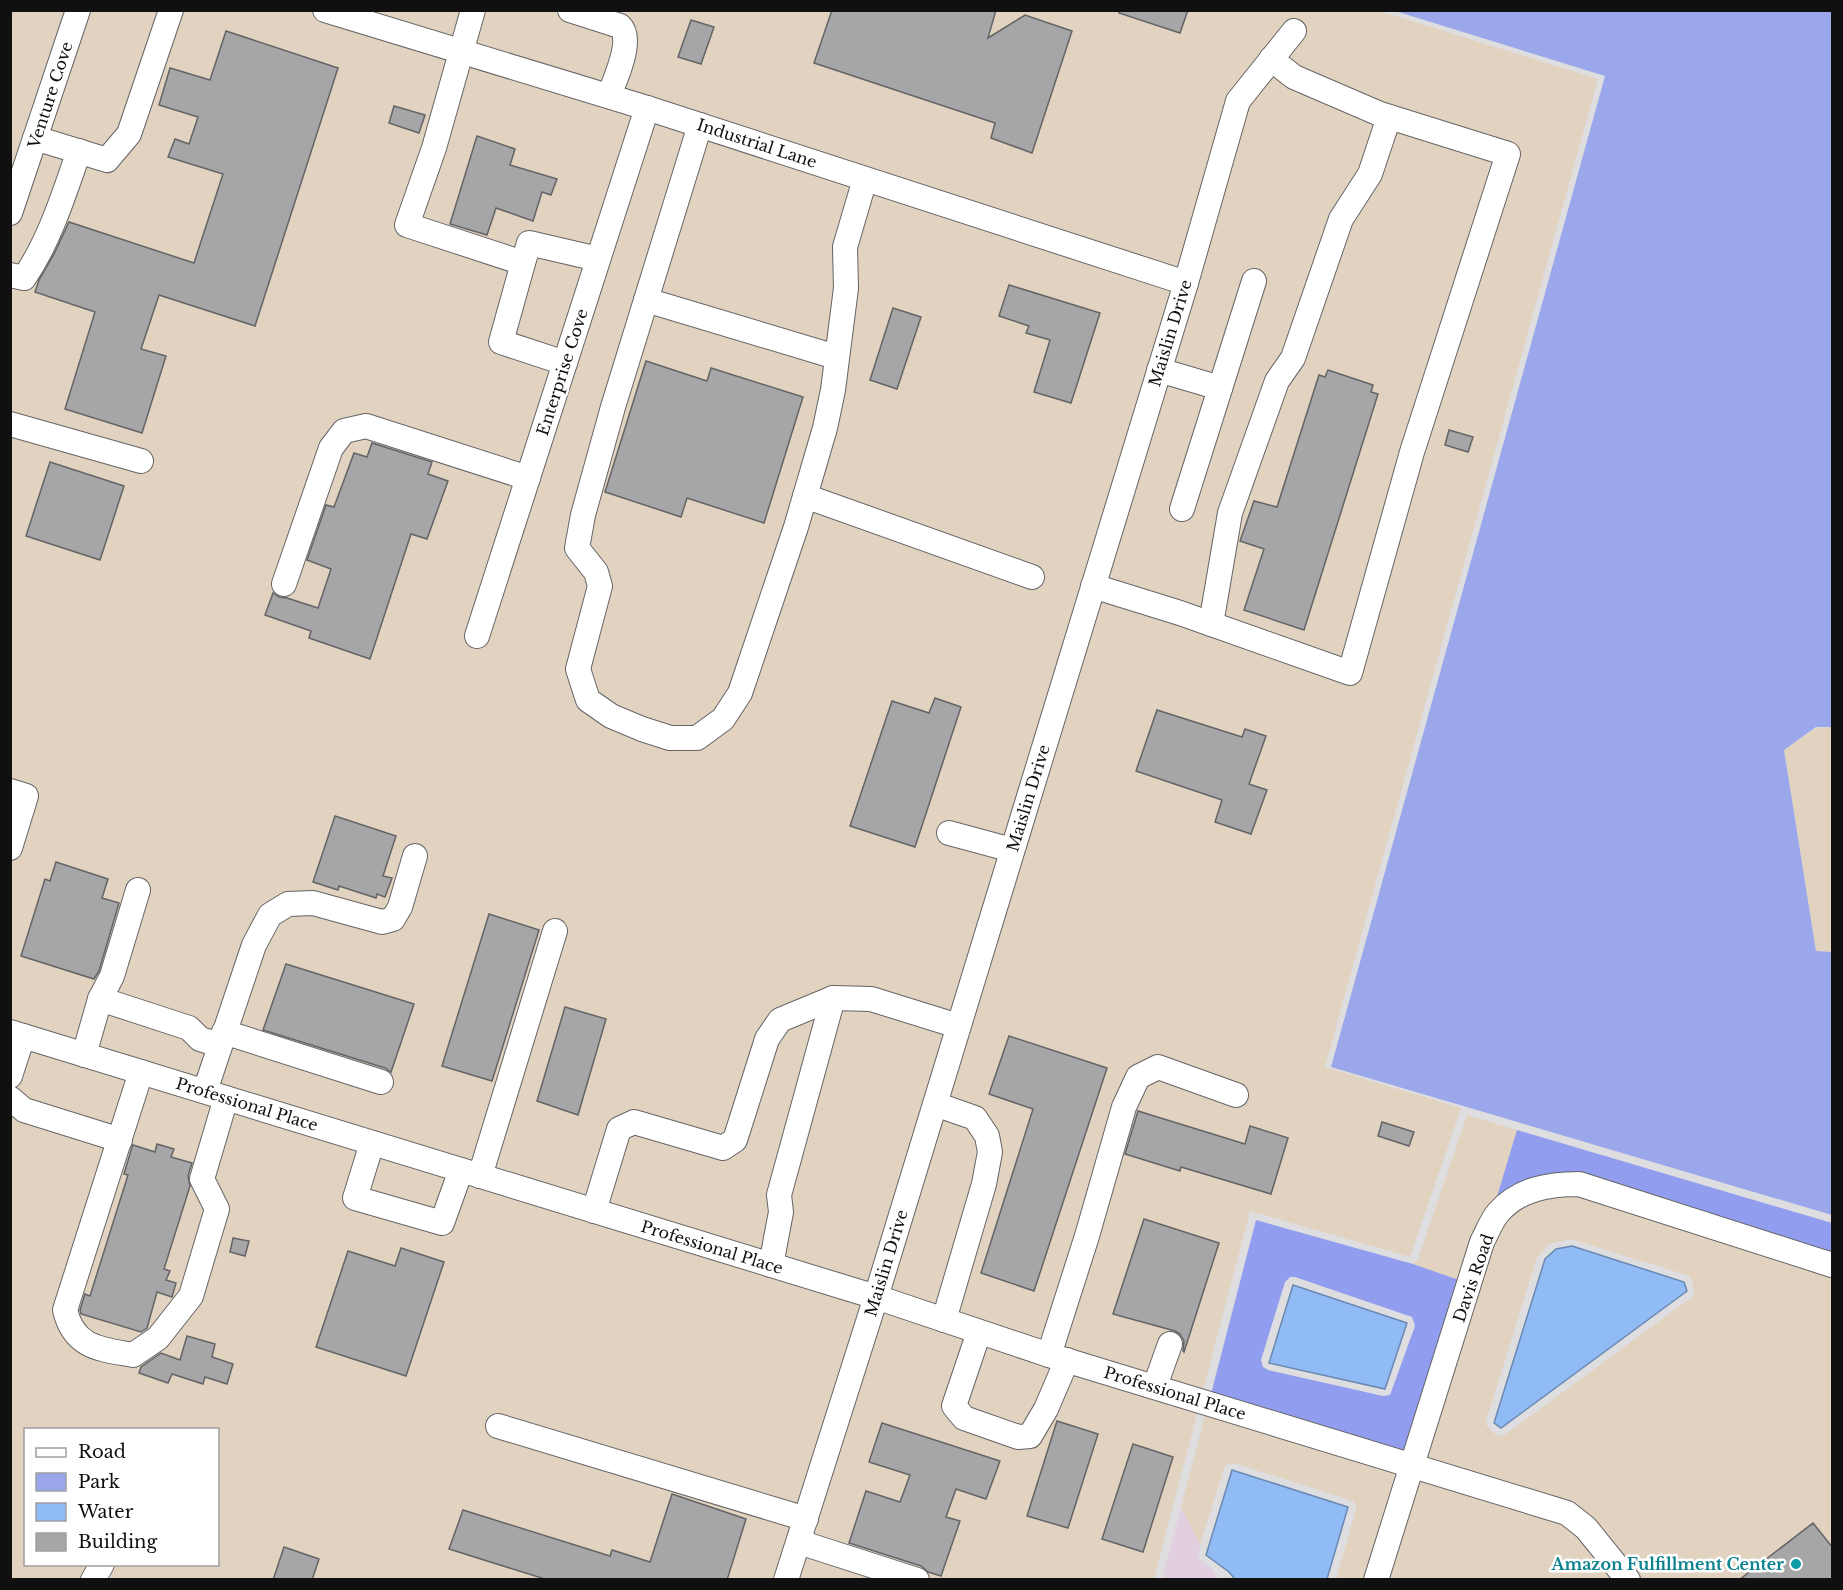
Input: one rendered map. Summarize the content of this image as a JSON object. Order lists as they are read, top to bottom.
{
  "streets": {
    "street": [
      "Venture Cove",
      "Industrial Lane",
      "Maislin Drive",
      "Enterprise Cove",
      "Professional Place",
      "Davis Road"
    ]
  },
  "crossings": [
    ["Industrial Lane", "Maislin Drive"],
    ["Industrial Lane", "Enterprise Cove"],
    ["Maislin Drive", "Professional Place"],
    ["Professional Place", "Davis Road"]
  ],
  "places": ["Amazon Fulfillment Center"],
  "legend": [
    "Road",
    "Park",
    "Water",
    "Building"
  ]
}
